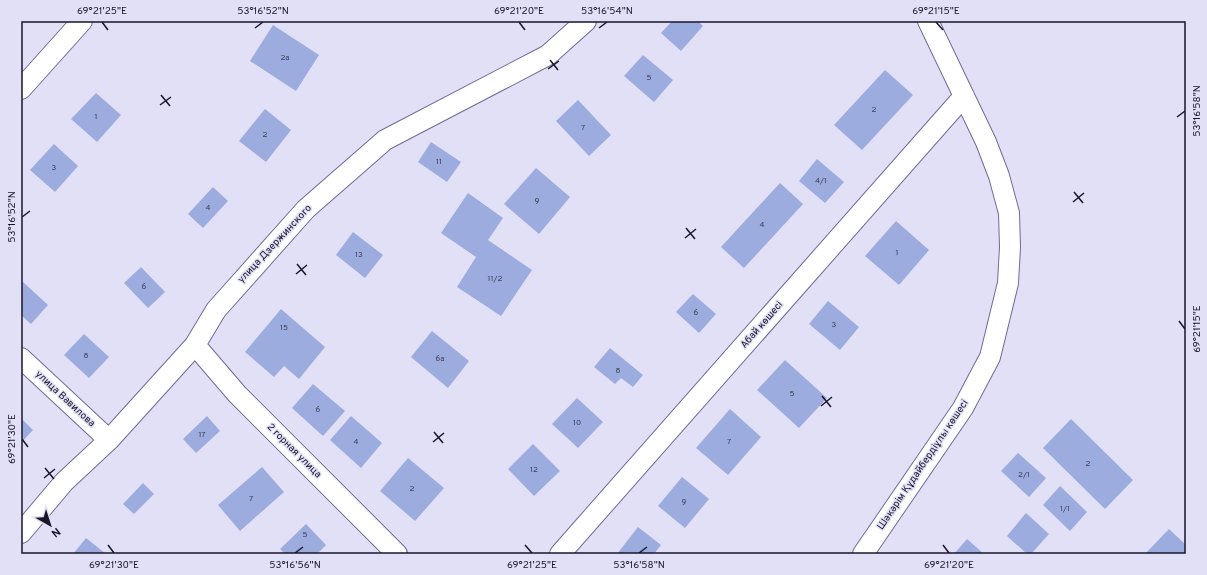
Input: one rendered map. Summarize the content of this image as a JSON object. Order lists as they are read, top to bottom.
{
  "streets": {
    "street": [
      "улица Дзержинского",
      "Абай көшесі",
      "улица Вавилова",
      "2 горная улица",
      "Шәкәрім Құдайбердіұлы көшесі"
    ]
  },
  "crossings": [
    ["улица Дзержинского", "улица Вавилова"],
    ["улица Дзержинского", "2 горная улица"],
    ["Абай көшесі", "Шәкәрім Құдайбердіұлы көшесі"]
  ],
  "house_numbers": [
    "2а",
    "5",
    "2",
    "1",
    "7",
    "2",
    "11",
    "3",
    "4/1",
    "9",
    "4",
    "4",
    "1",
    "13",
    "11/2",
    "6",
    "6",
    "3",
    "15",
    "8",
    "6а",
    "8",
    "5",
    "6",
    "10",
    "17",
    "4",
    "7",
    "2",
    "12",
    "2/1",
    "2",
    "7",
    "9",
    "1/1",
    "5"
  ],
  "north": "bottom right",
  "coordinates": [
    "69°21'25\"E",
    "53°16'52\"N",
    "69°21'20\"E",
    "53°16'54\"N",
    "69°21'15\"E",
    "53°16'58\"N",
    "69°21'30\"E",
    "53°16'56\"N"
  ]
}
